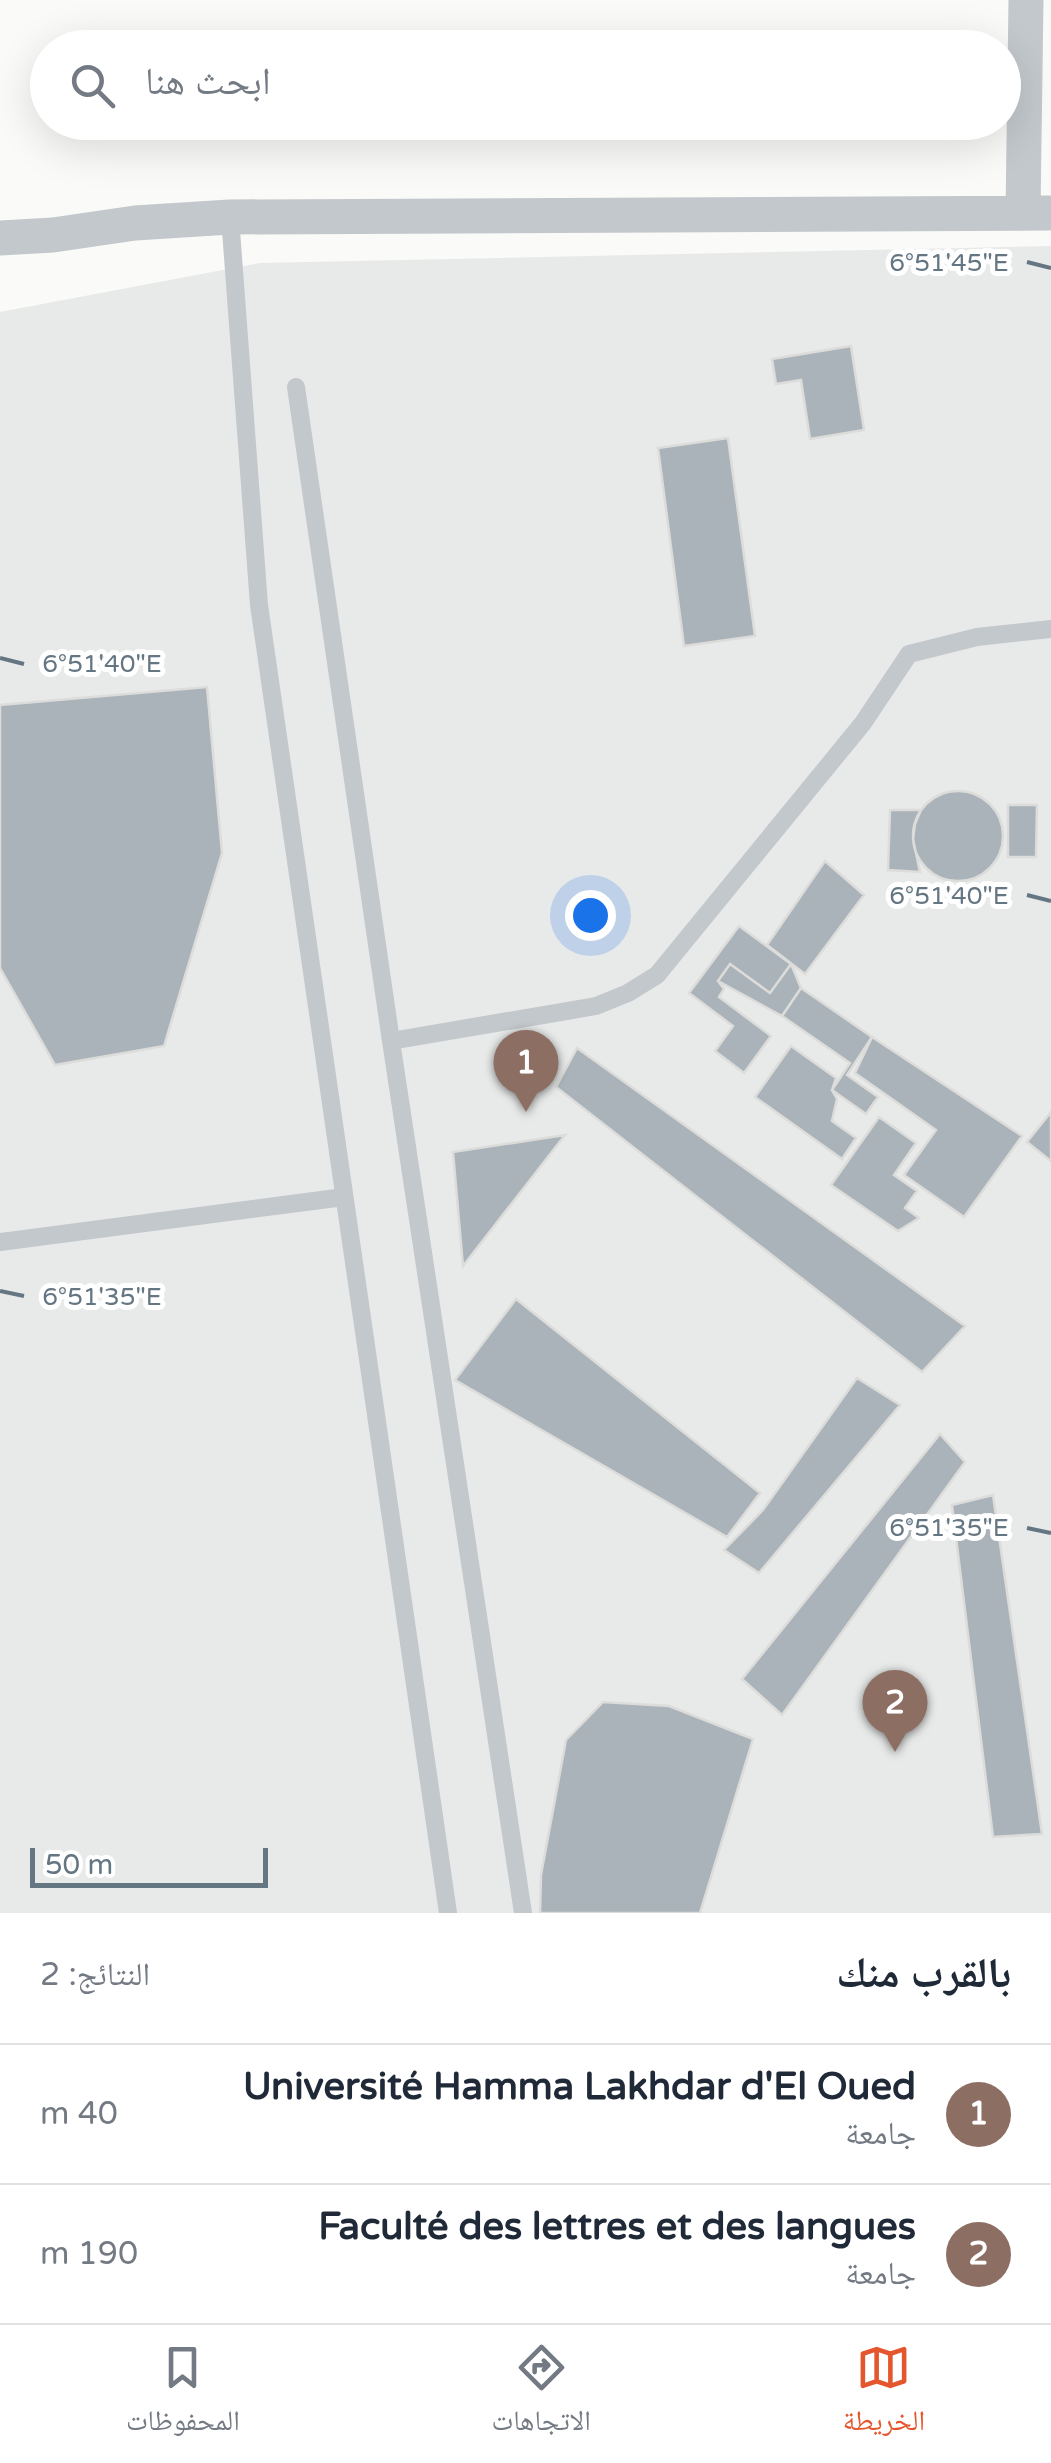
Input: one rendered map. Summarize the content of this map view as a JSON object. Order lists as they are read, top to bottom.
{
  "scale_bar": "50 m",
  "page": {
    "search": "ابحث هنا",
    "pins": ["1", "2"],
    "scale": "50 m",
    "heading": ["بالقرب منك", "النتائج: 2"],
    "list": [
      {
        "mark": "1",
        "name": "Université Hamma Lakhdar d'El Oued",
        "note": "جامعة",
        "value": "40 m"
      },
      {
        "mark": "2",
        "name": "Faculté des lettres et des langues",
        "note": "جامعة",
        "value": "190 m"
      }
    ],
    "nav": ["الخريطة", "الاتجاهات", "المحفوظات"]
  },
  "coordinates": ["6°51'45\"E", "6°51'40\"E", "6°51'35\"E"]
}
